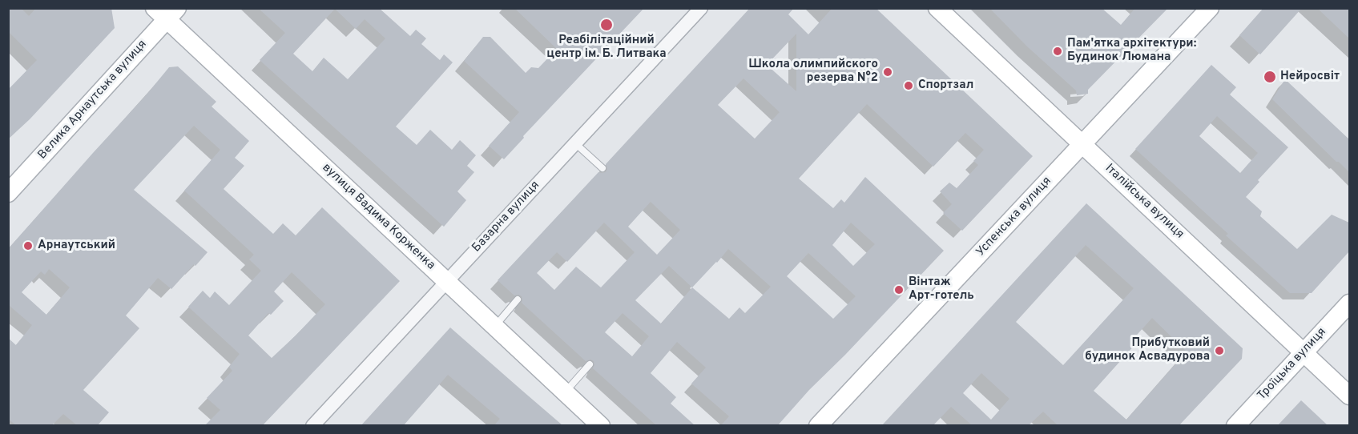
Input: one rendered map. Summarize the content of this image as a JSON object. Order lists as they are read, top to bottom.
{
  "streets": {
    "main road": [
      "Велика Арнаутська вулиця",
      "Італійська вулиця",
      "вулиця Вадима Корженка",
      "Успенська вулиця",
      "Троїцька вулиця"
    ],
    "street": ["Базарна вулиця"]
  },
  "crossings": [
    ["Велика Арнаутська вулиця", "вулиця Вадима Корженка"],
    ["Італійська вулиця", "Успенська вулиця"],
    ["Італійська вулиця", "Троїцька вулиця"],
    ["вулиця Вадима Корженка", "Базарна вулиця"]
  ],
  "places": [
    "Реабілітаційний центр ім. Б. Литвака",
    "Пам'ятка архітектури: Будинок Люмана",
    "Школа олимпийского резерва N°2",
    "Нейросвіт",
    "Спортзал",
    "Арнаутський",
    "Вінтаж Арт-готель",
    "Прибутковий будинок Асвадурова"
  ]
}
